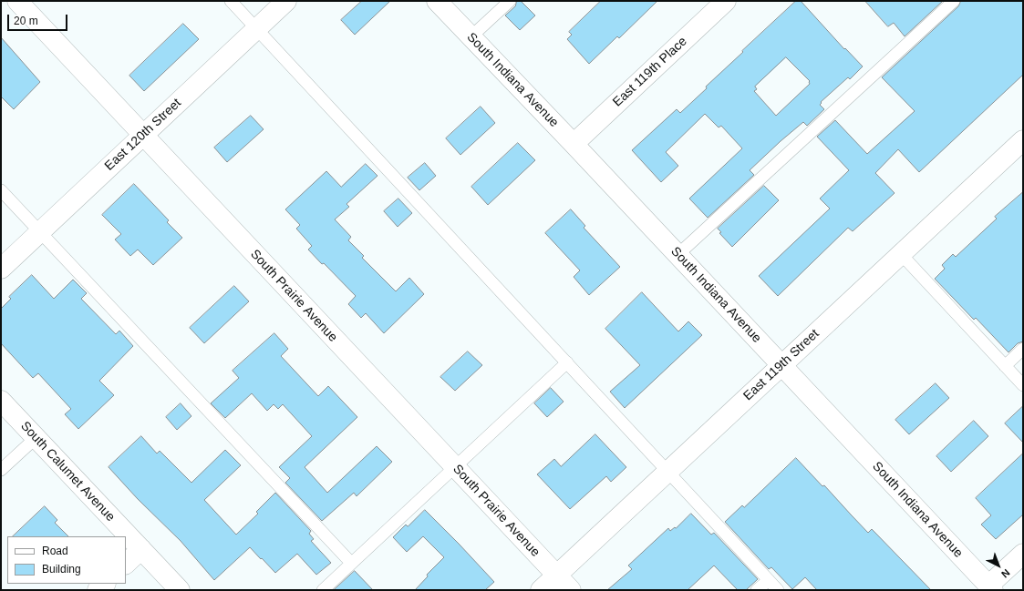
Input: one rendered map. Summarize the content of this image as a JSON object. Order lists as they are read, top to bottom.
{
  "streets": {
    "street": [
      "East 119th Place",
      "South Indiana Avenue",
      "East 120th Street",
      "South Prairie Avenue",
      "East 119th Street",
      "South Calumet Avenue"
    ]
  },
  "crossings": [
    ["East 119th Place", "South Indiana Avenue"],
    ["South Indiana Avenue", "East 119th Street"],
    ["East 120th Street", "South Prairie Avenue"],
    ["South Prairie Avenue", "East 119th Street"]
  ],
  "legend": ["Road", "Building"],
  "scale_bar": "20 m",
  "north": "bottom right"
}
